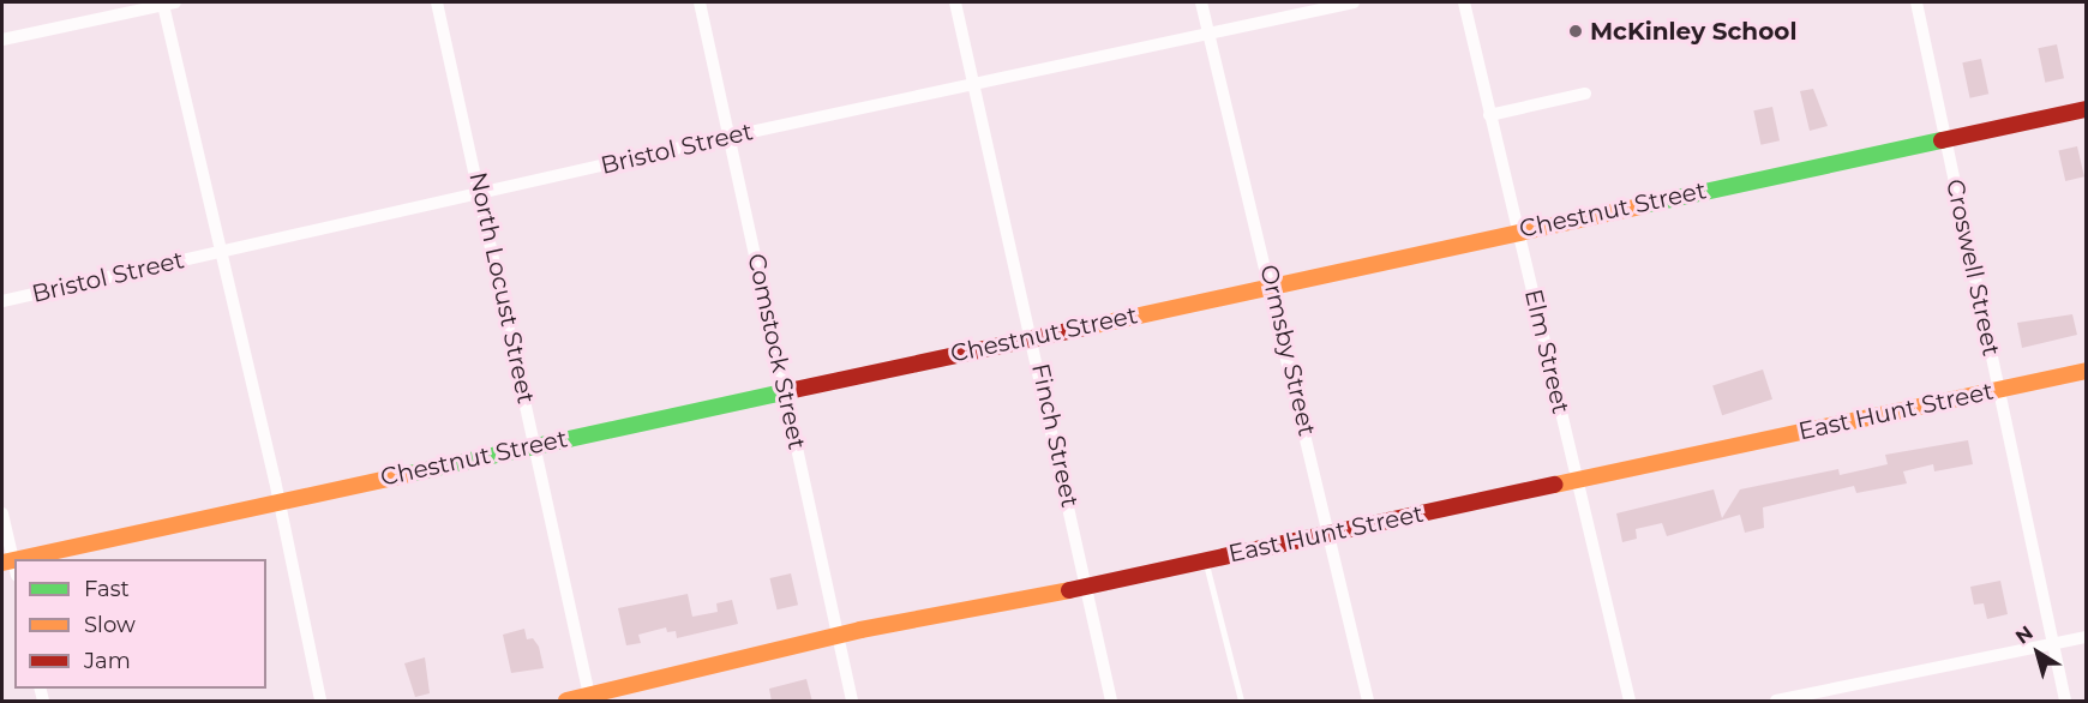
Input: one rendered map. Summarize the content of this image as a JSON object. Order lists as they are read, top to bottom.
{
  "streets": {
    "street": [
      "Bristol Street",
      "Chestnut Street",
      "Croswell Street",
      "North Locust Street",
      "Ormsby Street",
      "Comstock Street",
      "Elm Street",
      "East Hunt Street",
      "Finch Street"
    ]
  },
  "crossings": [
    ["Bristol Street", "North Locust Street"],
    ["Bristol Street", "Ormsby Street"],
    ["Bristol Street", "Comstock Street"],
    ["Bristol Street", "Finch Street"],
    ["Chestnut Street", "Croswell Street"],
    ["Chestnut Street", "North Locust Street"],
    ["Chestnut Street", "Ormsby Street"],
    ["Chestnut Street", "Comstock Street"],
    ["Chestnut Street", "Elm Street"],
    ["Chestnut Street", "Finch Street"],
    ["Croswell Street", "East Hunt Street"],
    ["North Locust Street", "East Hunt Street"],
    ["Ormsby Street", "East Hunt Street"],
    ["Comstock Street", "East Hunt Street"],
    ["Elm Street", "East Hunt Street"],
    ["East Hunt Street", "Finch Street"]
  ],
  "places": ["McKinley School"],
  "legend": ["Fast", "Slow", "Jam"],
  "north": "top left"
}
